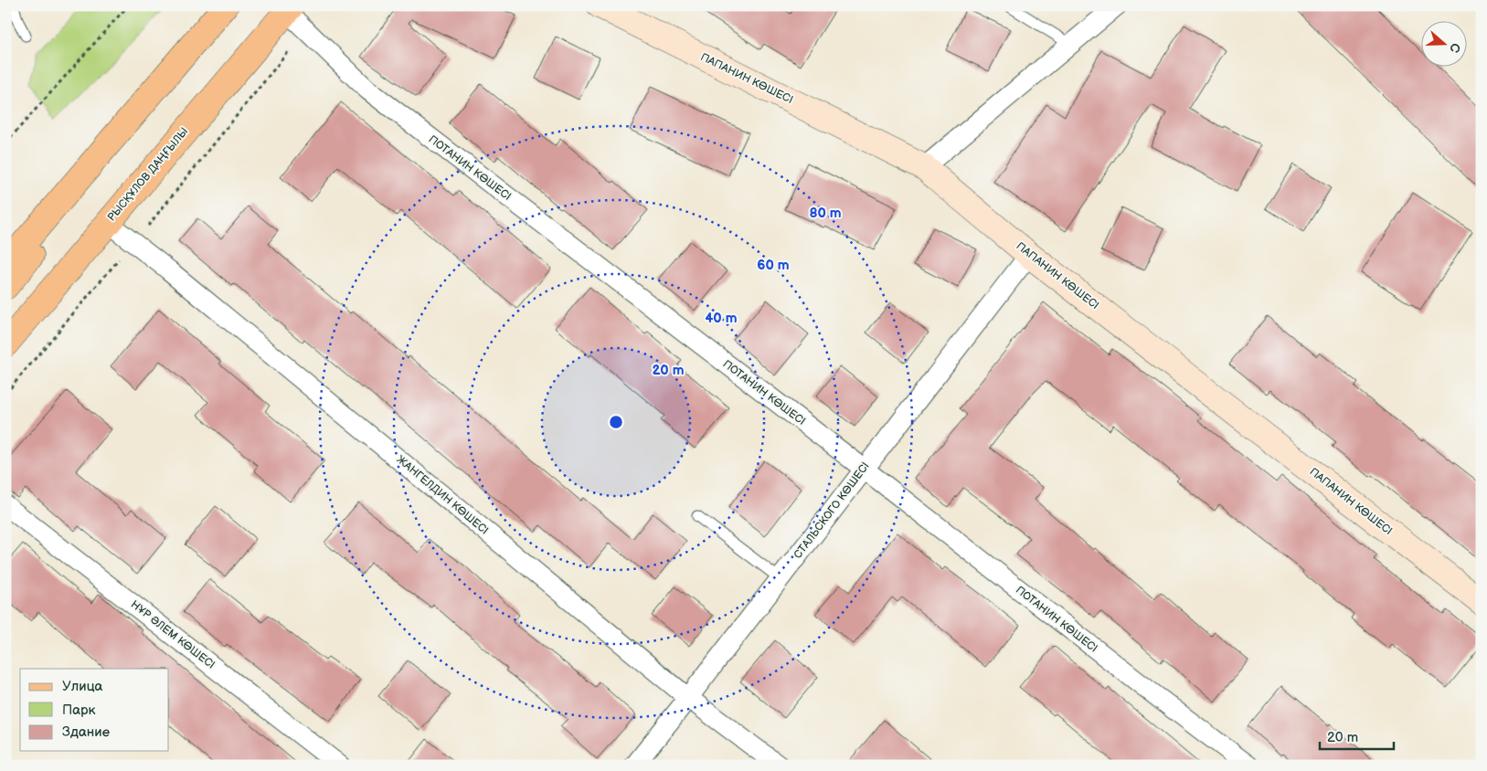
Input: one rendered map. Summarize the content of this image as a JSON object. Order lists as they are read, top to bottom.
{
  "streets": {
    "main road": ["ПАПАНИН КӨШЕСІ", "РЫСҚҰЛОВ ДАҢҒЫЛЫ"],
    "street": [
      "ПОТАНИН КӨШЕСІ",
      "ЖАНГЕЛДИН КӨШЕСІ",
      "СТАЛЬСКОГО КӨШЕСІ",
      "НҰР ӘЛЕМ КӨШЕСІ"
    ]
  },
  "crossings": [
    ["ПАПАНИН КӨШЕСІ", "СТАЛЬСКОГО КӨШЕСІ"],
    ["ПОТАНИН КӨШЕСІ", "РЫСҚҰЛОВ ДАҢҒЫЛЫ"],
    ["ПОТАНИН КӨШЕСІ", "СТАЛЬСКОГО КӨШЕСІ"],
    ["РЫСҚҰЛОВ ДАҢҒЫЛЫ", "ЖАНГЕЛДИН КӨШЕСІ"],
    ["ЖАНГЕЛДИН КӨШЕСІ", "СТАЛЬСКОГО КӨШЕСІ"]
  ],
  "legend": ["Улица", "Парк", "Здание"],
  "scale_bar": "20 m",
  "north": "right",
  "rings": [
    "80 m",
    "60 m",
    "40 m",
    "20 m"
  ]
}
